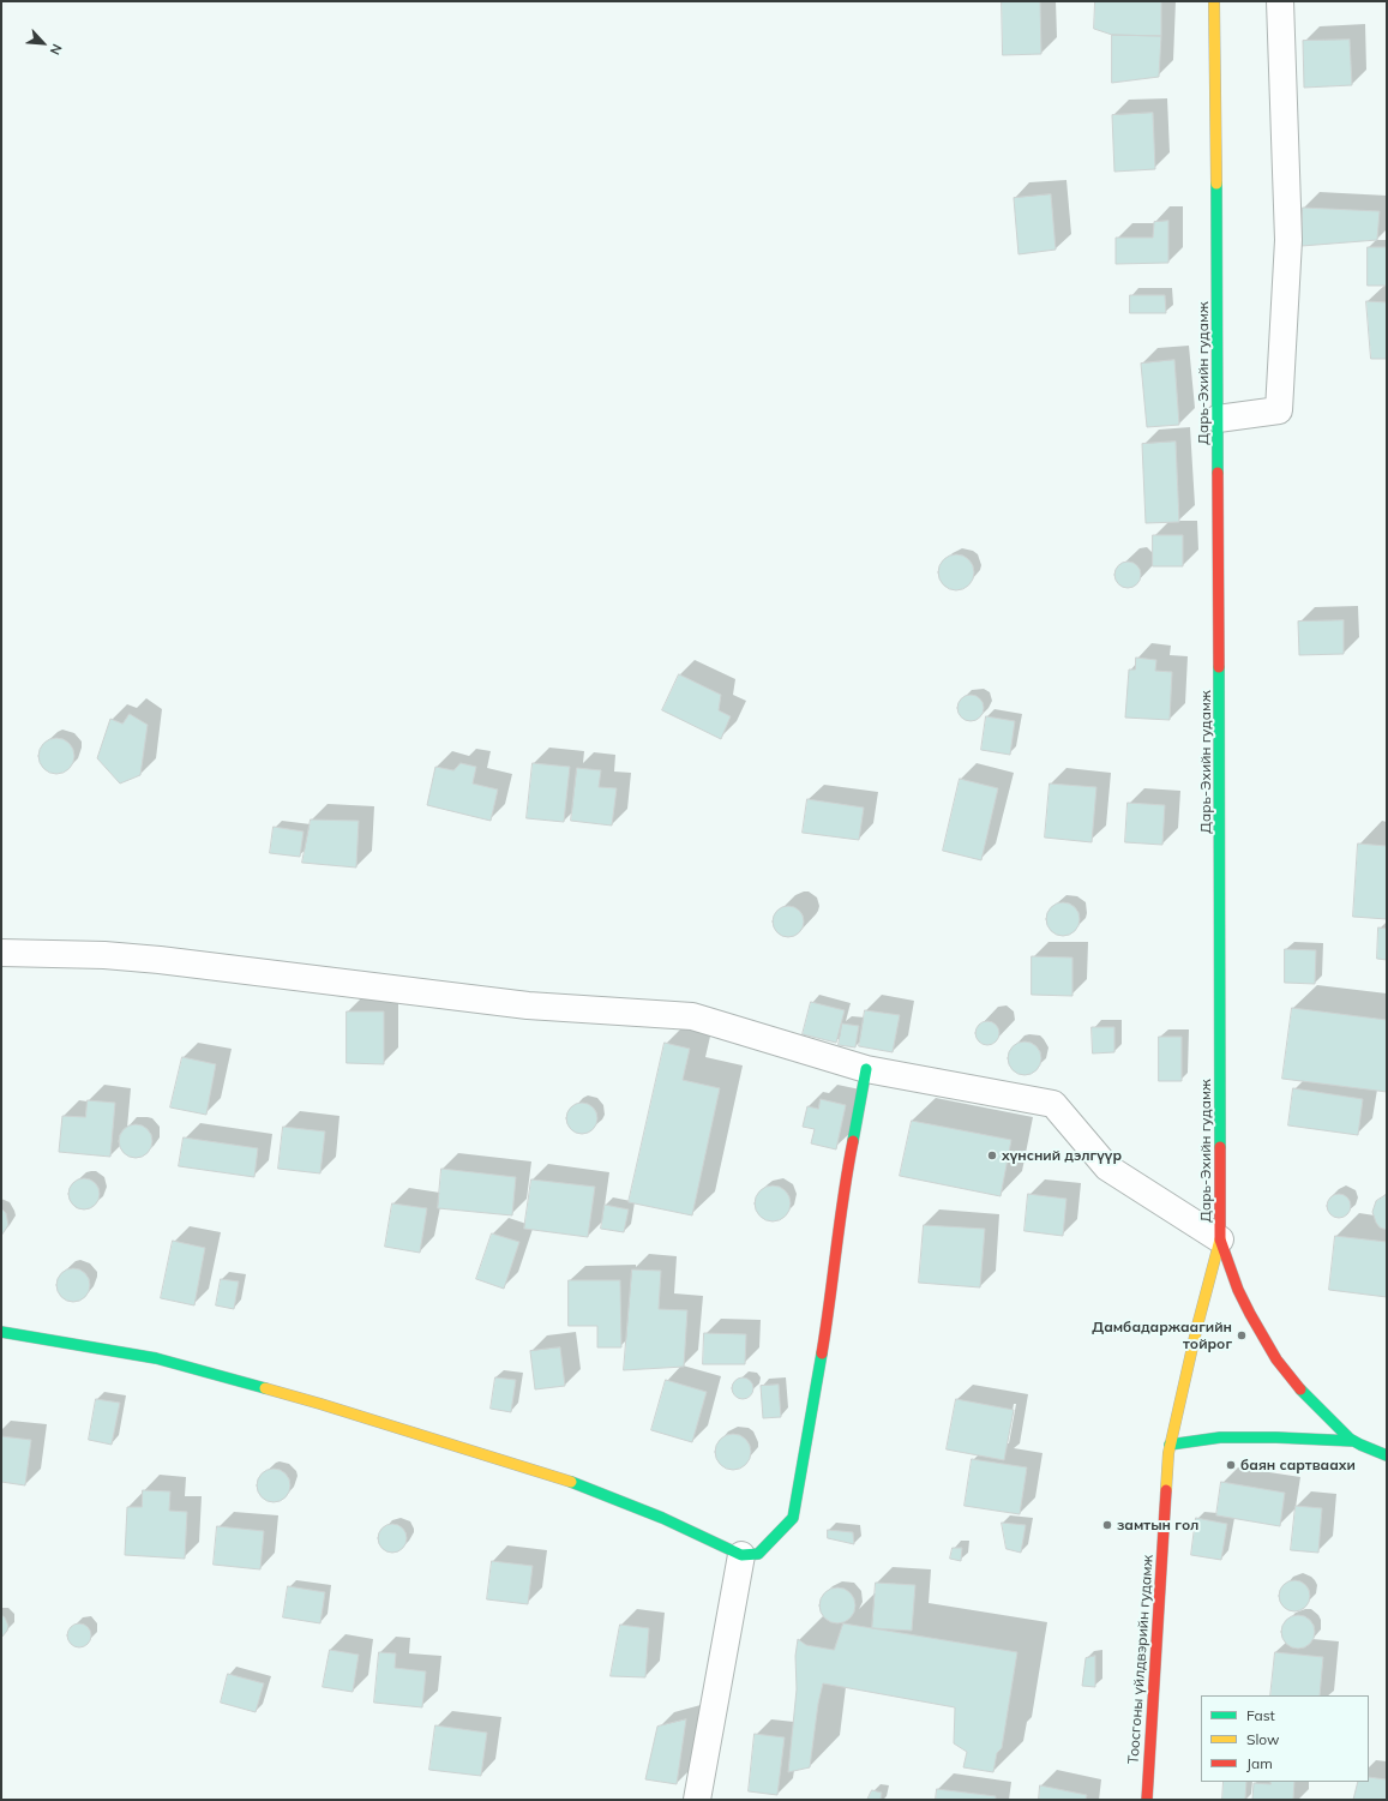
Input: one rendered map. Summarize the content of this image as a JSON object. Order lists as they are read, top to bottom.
{
  "streets": {
    "main road": ["Дарь-Эхийн гудамж", "Тоосгоны үйлдвэрийн гудамж"]
  },
  "crossings": [
    ["Дарь-Эхийн гудамж", "Тоосгоны үйлдвэрийн гудамж"]
  ],
  "places": [
    "хүнсний дэлгүүр",
    "Дамбадаржаагийн тойрог",
    "баян сартваахи",
    "замтын гол"
  ],
  "legend": ["Fast", "Slow", "Jam"],
  "north": "bottom right"
}
